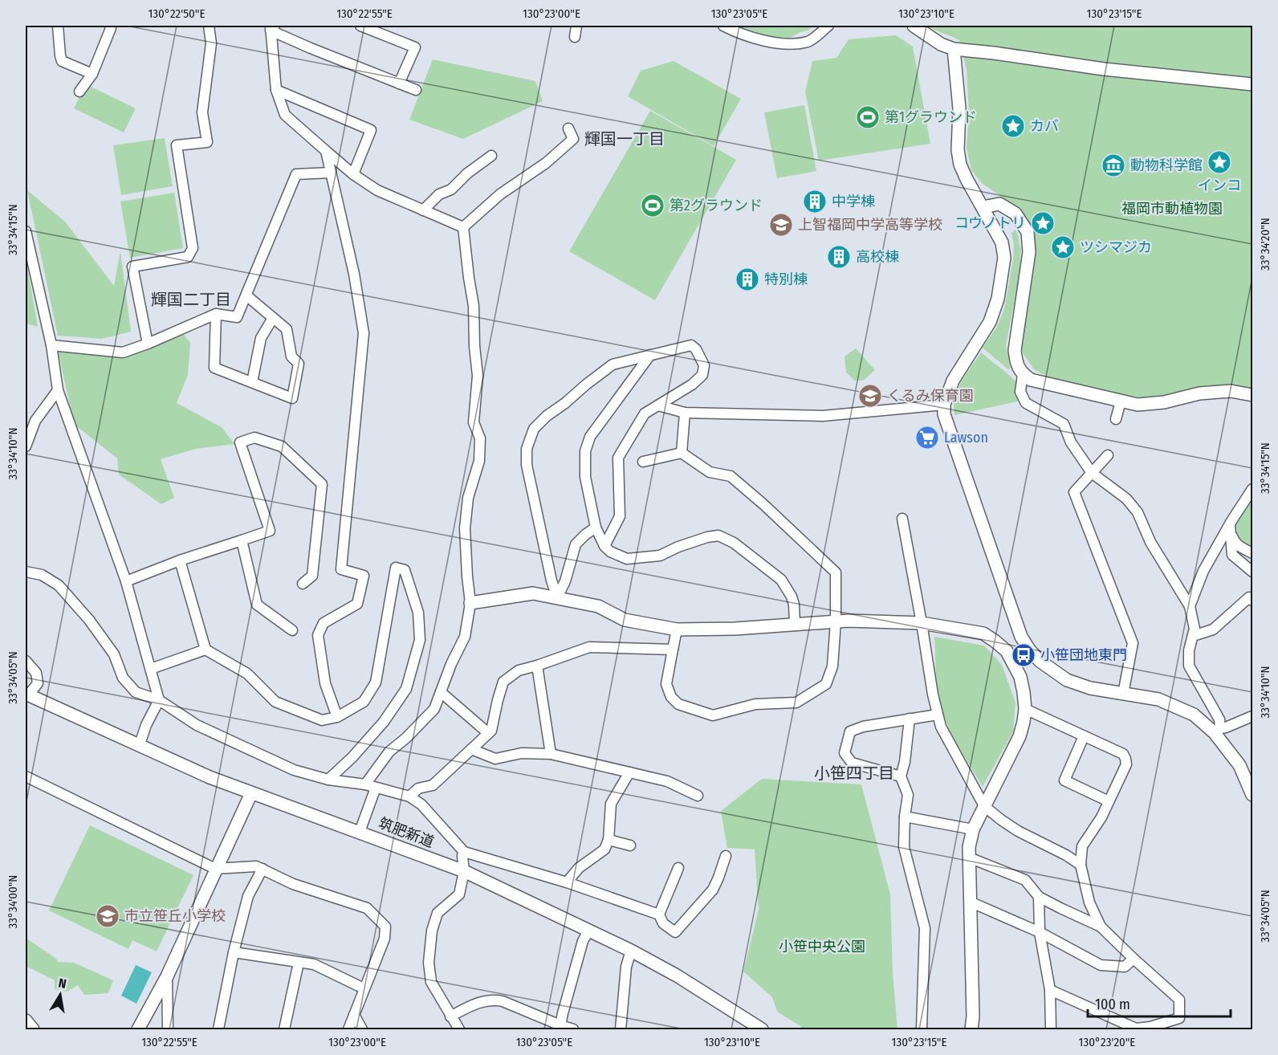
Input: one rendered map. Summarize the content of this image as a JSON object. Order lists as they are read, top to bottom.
{
  "streets": {
    "street": ["筑肥新道"]
  },
  "districts": ["輝国一丁目", "輝国二丁目", "小笹四丁目"],
  "parks": ["福岡市動植物園", "小笹中央公園"],
  "places": {
    "sports": ["第1グラウンド", "第2グラウンド"],
    "place": [
      "カバ",
      "インコ",
      "コウノトリ",
      "ツシマジカ"
    ],
    "museum": ["動物科学館"],
    "building": ["中学棟", "高校棟", "特別棟"],
    "school or university": ["上智福岡中学高等学校", "くるみ保育園", "市立笹丘小学校"],
    "supermarket": ["Lawson"],
    "bus stop": ["小笹団地東門"]
  },
  "scale_bar": "100 m",
  "north": "top",
  "coordinates": [
    "130°22'50\"E",
    "130°22'55\"E",
    "130°23'00\"E",
    "130°23'05\"E",
    "130°23'10\"E",
    "130°23'15\"E",
    "33°34'15\"N",
    "33°34'20\"N",
    "33°34'10\"N",
    "33°34'05\"N",
    "33°34'00\"N",
    "130°23'20\"E"
  ]
}
